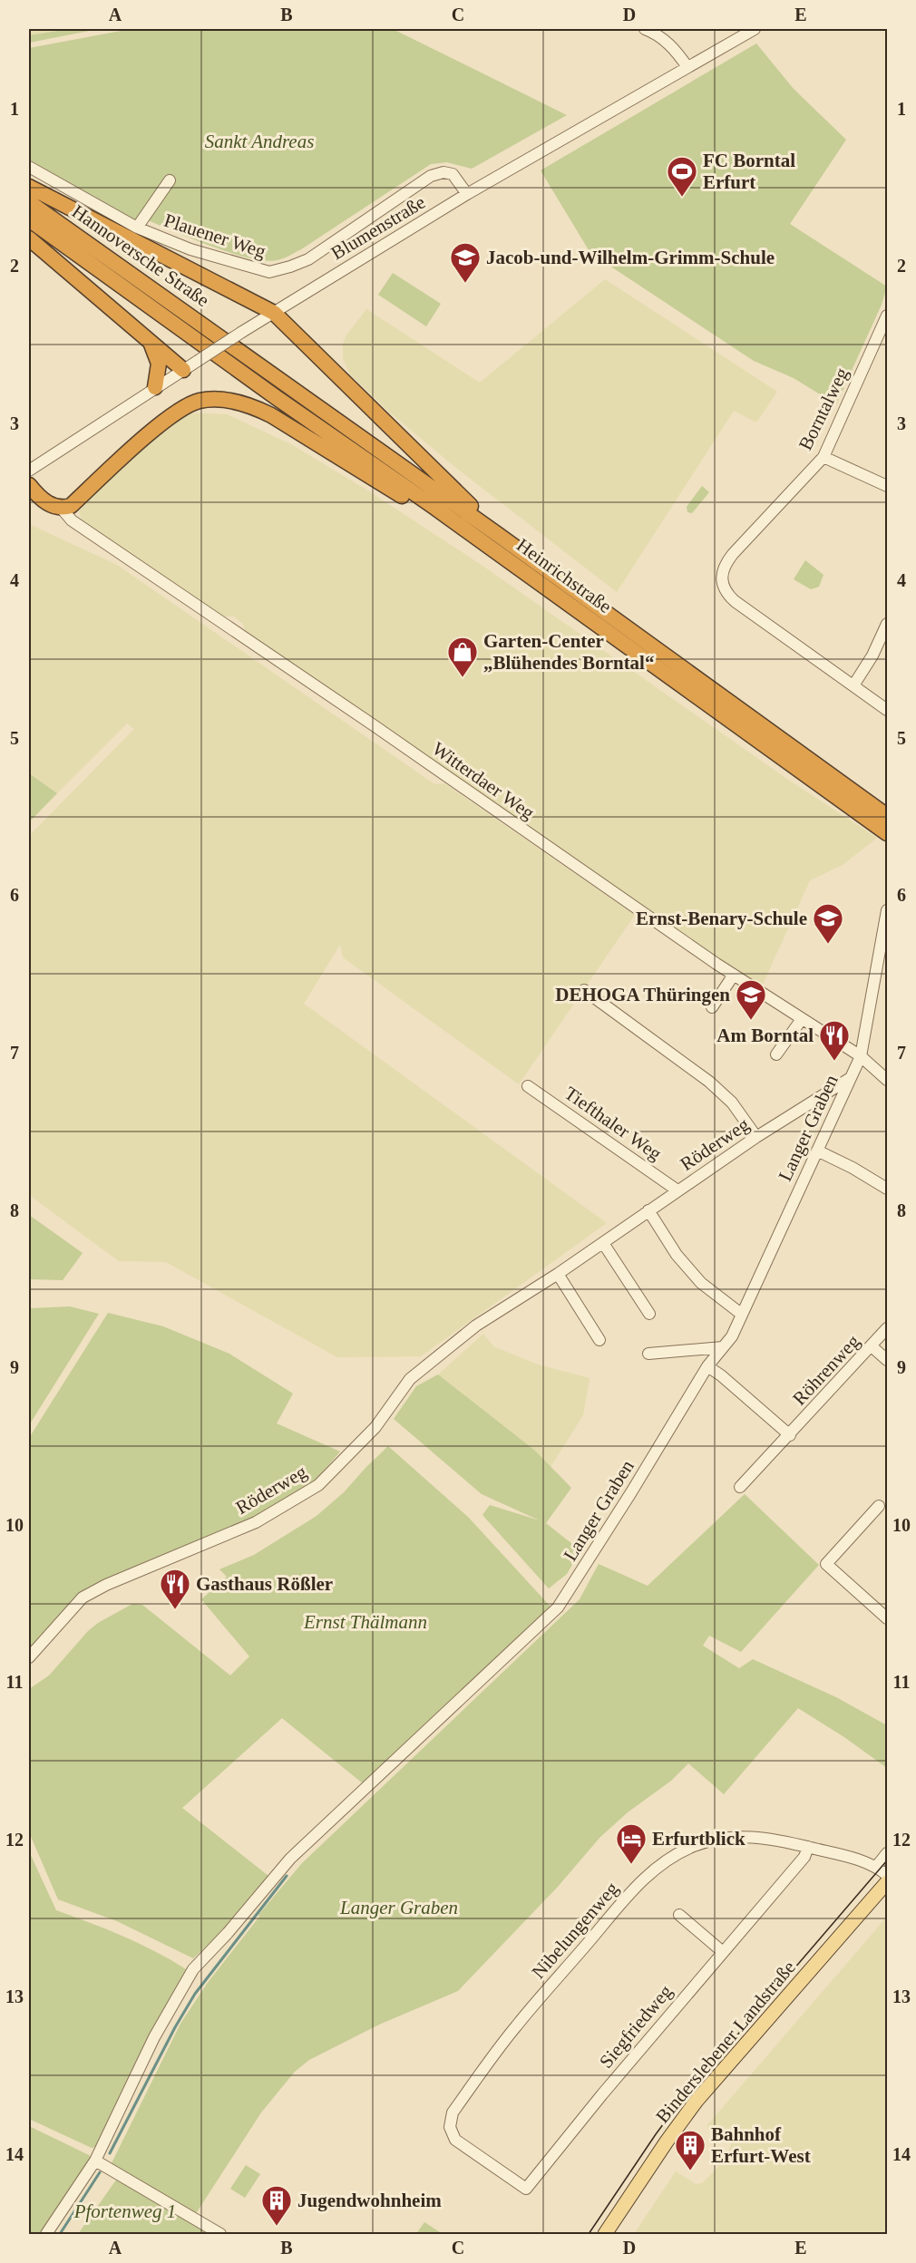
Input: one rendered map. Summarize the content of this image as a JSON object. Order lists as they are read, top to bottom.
{
  "streets": {
    "highway": ["Hannoversche Straße", "Heinrichstraße"],
    "main road": ["Binderslebener Landstraße"],
    "street": [
      "Blumenstraße",
      "Plauener Weg",
      "Borntalweg",
      "Witterdaer Weg",
      "Tiefthaler Weg",
      "Langer Graben",
      "Röderweg",
      "Röhrenweg",
      "Nibelungenweg",
      "Siegfriedweg"
    ]
  },
  "crossings": [
    ["Blumenstraße", "Plauener Weg"],
    ["Hannoversche Straße", "Heinrichstraße"],
    ["Witterdaer Weg", "Langer Graben"],
    ["Tiefthaler Weg", "Röderweg"],
    ["Langer Graben", "Röderweg"],
    ["Nibelungenweg", "Siegfriedweg"]
  ],
  "parks": [
    "Sankt Andreas",
    "Ernst Thälmann",
    "Langer Graben",
    "Pfortenweg 1"
  ],
  "places": {
    "sports": ["FC Borntal Erfurt"],
    "school or university": ["Jacob-und-Wilhelm-Grimm-Schule", "Ernst-Benary-Schule", "DEHOGA Thüringen"],
    "shop": ["Garten-Center „Blühendes Borntal“"],
    "restaurant": ["Am Borntal", "Gasthaus Rößler"],
    "hotel": ["Erfurtblick"],
    "building": ["Bahnhof Erfurt-West", "Jugendwohnheim"]
  },
  "grid": {
    "columns": [
      "A",
      "B",
      "C",
      "D",
      "E"
    ],
    "rows": [
      "1",
      "2",
      "3",
      "4",
      "5",
      "6",
      "7",
      "8",
      "9",
      "10",
      "11",
      "12",
      "13",
      "14"
    ]
  }
}
